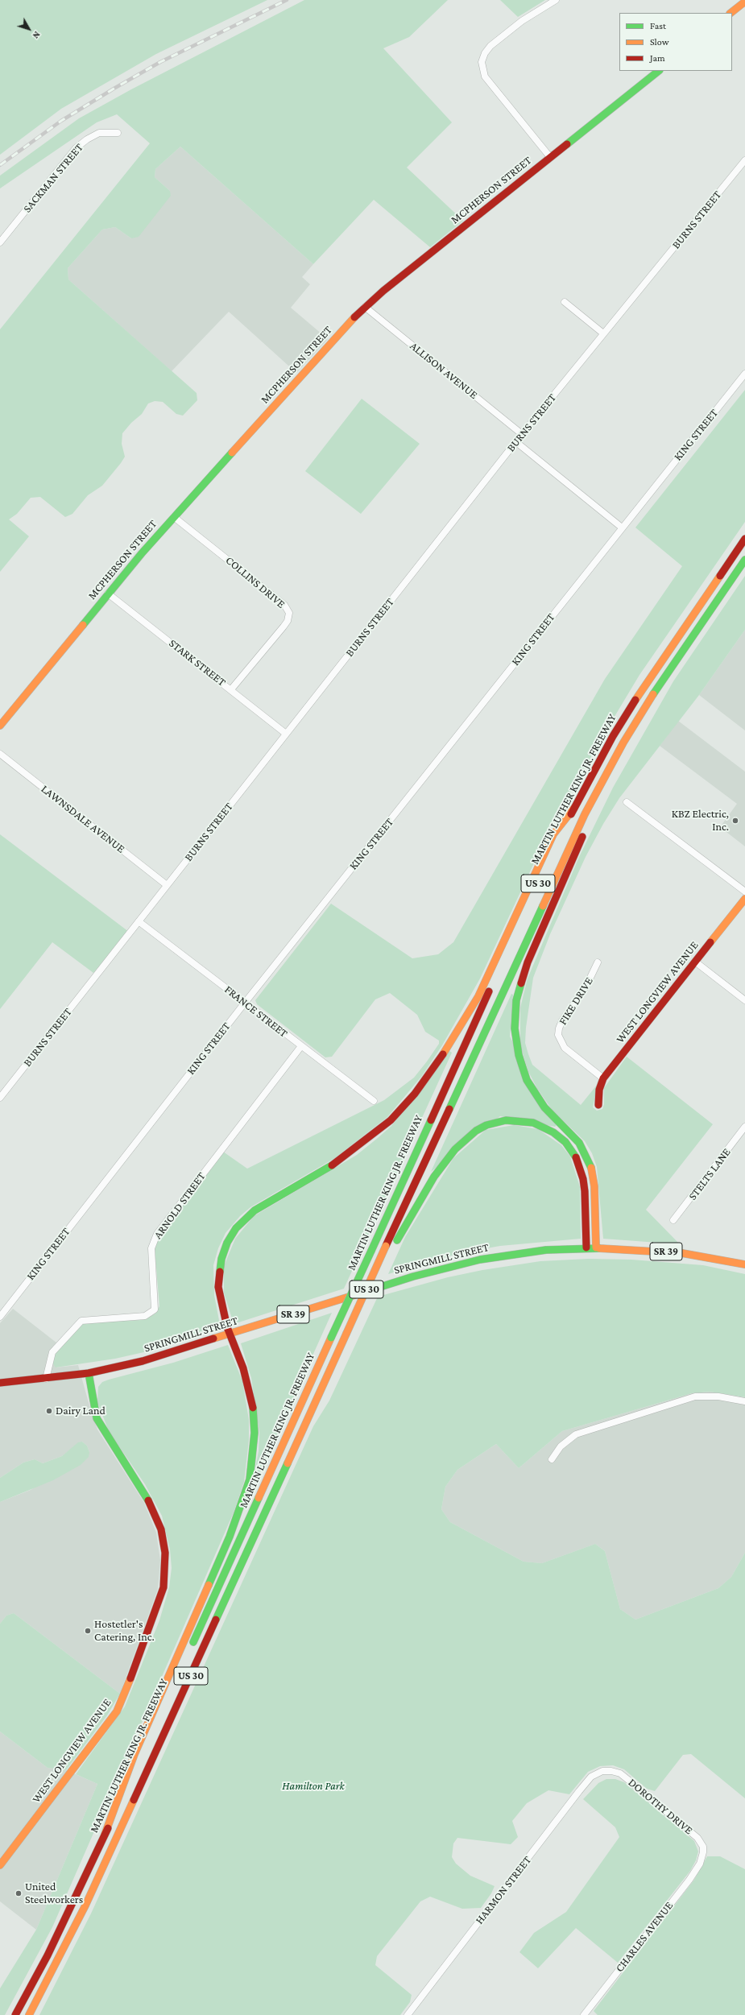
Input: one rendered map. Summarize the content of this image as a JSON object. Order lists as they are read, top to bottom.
{
  "streets": {
    "main road": [
      "MCPHERSON STREET",
      "MARTIN LUTHER KING JR. FREEWAY",
      "US 30",
      "WEST LONGVIEW AVENUE",
      "SR 39",
      "SPRINGMILL STREET"
    ],
    "street": [
      "SACKMAN STREET",
      "BURNS STREET",
      "ALLISON AVENUE",
      "KING STREET",
      "COLLINS DRIVE",
      "STARK STREET",
      "LAWNSDALE AVENUE",
      "FIKE DRIVE",
      "FRANCE STREET",
      "STELTS LANE",
      "ARNOLD STREET",
      "DOROTHY DRIVE",
      "HARMON STREET",
      "CHARLES AVENUE"
    ]
  },
  "crossings": [
    ["MCPHERSON STREET", "ALLISON AVENUE"],
    ["MCPHERSON STREET", "COLLINS DRIVE"],
    ["MCPHERSON STREET", "STARK STREET"],
    ["BURNS STREET", "ALLISON AVENUE"],
    ["BURNS STREET", "STARK STREET"],
    ["BURNS STREET", "LAWNSDALE AVENUE"],
    ["BURNS STREET", "FRANCE STREET"],
    ["KING STREET", "FRANCE STREET"],
    ["COLLINS DRIVE", "STARK STREET"],
    ["WEST LONGVIEW AVENUE", "FIKE DRIVE"],
    ["WEST LONGVIEW AVENUE", "SPRINGMILL STREET"],
    ["FRANCE STREET", "ARNOLD STREET"],
    ["ARNOLD STREET", "SPRINGMILL STREET"],
    ["DOROTHY DRIVE", "HARMON STREET"],
    ["DOROTHY DRIVE", "CHARLES AVENUE"]
  ],
  "parks": ["Hamilton Park"],
  "places": [
    "KBZ Electric, Inc.",
    "Dairy Land",
    "Hostetler's Catering, Inc.",
    "United Steelworkers"
  ],
  "legend": ["Fast", "Slow", "Jam"],
  "north": "bottom right"
}
